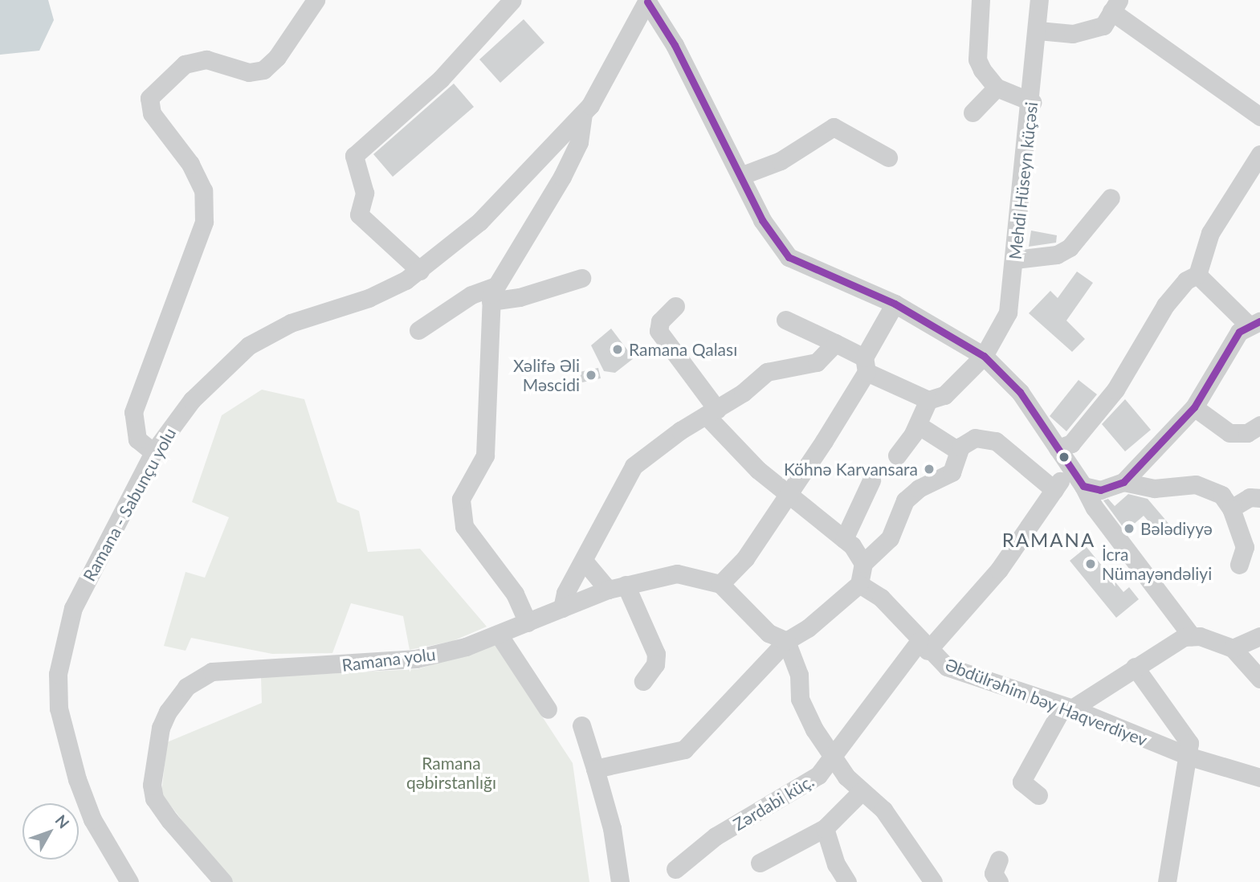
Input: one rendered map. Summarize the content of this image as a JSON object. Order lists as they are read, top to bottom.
{
  "streets": {
    "street": [
      "Mehdi Hüseyn küçəsi",
      "Ramana - Sabunçu yolu",
      "Ramana yolu",
      "Əbdülrəhim bəy Haqverdiyev",
      "Zərdabi küç."
    ]
  },
  "crossings": [
    ["Əbdülrəhim bəy Haqverdiyev", "Zərdabi küç."]
  ],
  "districts": ["RAMANA"],
  "parks": ["Ramana qəbirstanlığı"],
  "places": [
    "Ramana Qalası",
    "Xəlifə Əli Məscidi",
    "Köhnə Karvansara",
    "Bələdiyyə",
    "İcra Nümayəndəliyi"
  ],
  "north": "top right"
}
